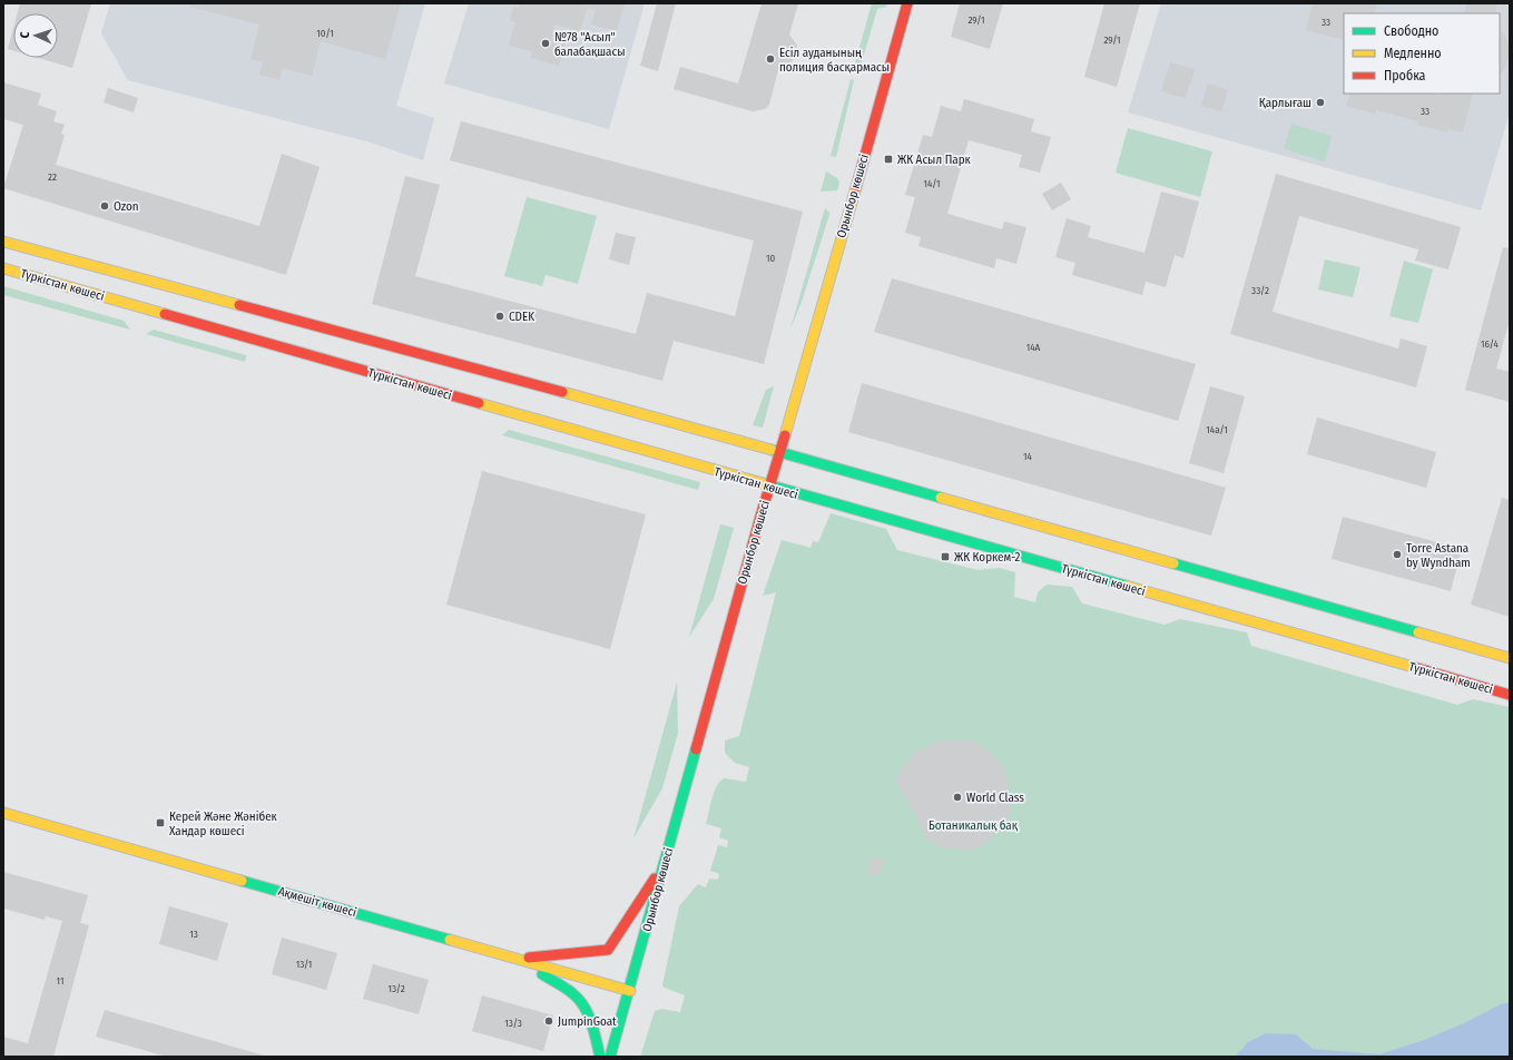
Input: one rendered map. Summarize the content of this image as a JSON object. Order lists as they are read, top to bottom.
{
  "streets": {
    "main road": ["Орынбор көшесі", "Түркістан көшесі", "Ақмешіт көшесі"]
  },
  "crossings": [
    ["Орынбор көшесі", "Түркістан көшесі"],
    ["Орынбор көшесі", "Ақмешіт көшесі"]
  ],
  "parks": ["Ботаникалық бақ"],
  "places": {
    "other": [
      "№78 \"Асыл\" балабақшасы",
      "Есіл ауданының полиция басқармасы",
      "Қарлығаш",
      "Ozon",
      "CDEK",
      "Torre Astana by Wyndham",
      "World Class",
      "JumpinGoat"
    ],
    "transit": ["ЖК Асыл Парк", "ЖК Коркем-2", "Керей Және Жәнібек Хандар көшесі"]
  },
  "house_numbers": [
    "29/1",
    "33",
    "10/1",
    "29/1",
    "33",
    "22",
    "14/1",
    "10",
    "33/2",
    "16/4",
    "14А",
    "14а/1",
    "14",
    "13",
    "13/1",
    "11",
    "13/2",
    "13/3"
  ],
  "legend": ["Свободно", "Медленно", "Пробка"],
  "north": "left"
}
